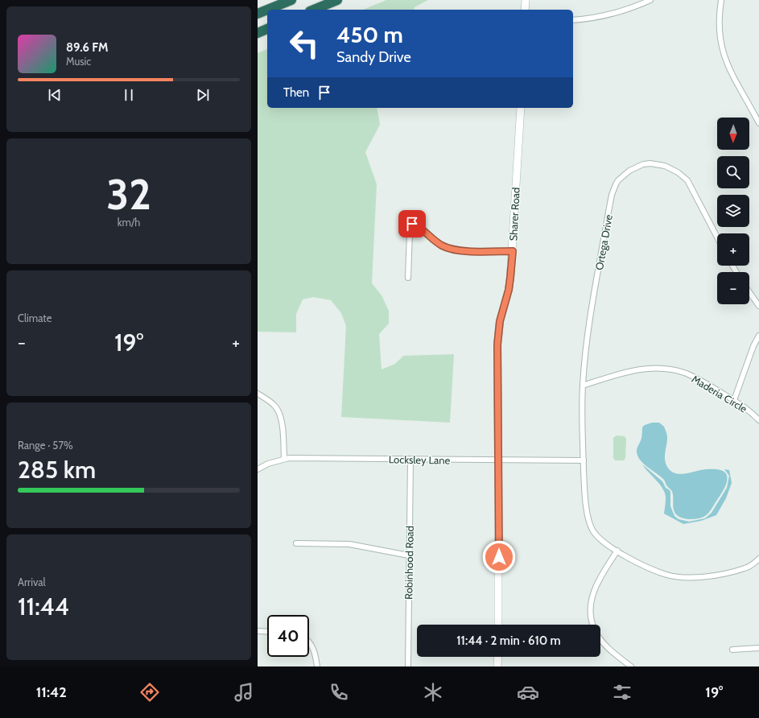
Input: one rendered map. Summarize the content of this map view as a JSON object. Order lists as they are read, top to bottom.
{
  "streets": {
    "street": [
      "Sharer Road",
      "Ortega Drive",
      "Maderia Circle",
      "Locksley Lane",
      "Robinhood Road"
    ]
  },
  "crossings": [
    ["Sharer Road", "Locksley Lane"],
    ["Ortega Drive", "Maderia Circle"],
    ["Ortega Drive", "Locksley Lane"],
    ["Locksley Lane", "Robinhood Road"]
  ],
  "north": "bottom",
  "page": {
    "turn": ["450 m", "Sandy Drive"],
    "song": ["89.6 FM", "Music"],
    "then": "Then",
    "map_buttons": ["+", "−"],
    "tile": [
      ["32", "km/h"],
      "Climate",
      ["Range · 57%", "285 km"],
      ["Arrival", "11:44"]
    ],
    "heat": ["−", "19°", "+"],
    "limit": "40",
    "trip": "11:44 · 2 min · 610 m",
    "tabs": ["11:42", "19°"]
  }
}
